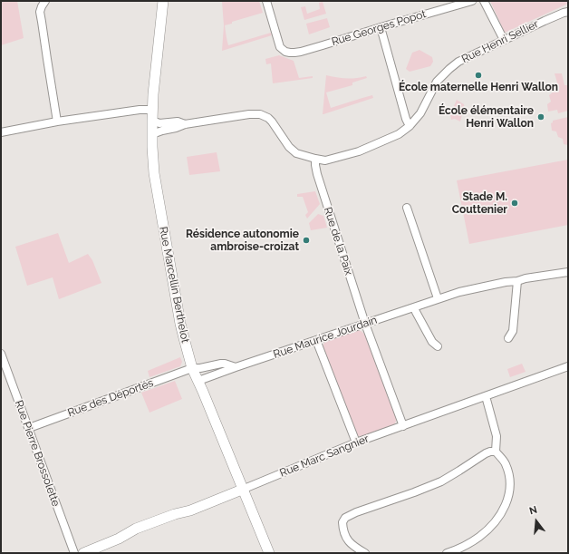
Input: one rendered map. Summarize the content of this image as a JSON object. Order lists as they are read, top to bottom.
{
  "streets": {
    "main road": ["Rue Marcellin Berthelot", "Rue Marc Sangnier"],
    "street": [
      "Rue Georges Popot",
      "Rue Henri Sellier",
      "Rue de la Paix",
      "Rue Maurice Jourdain",
      "Rue des Déportés",
      "Rue Pierre Brossolette"
    ]
  },
  "crossings": [
    ["Rue Henri Sellier", "Rue de la Paix"],
    ["Rue Henri Sellier", "Rue Marcellin Berthelot"],
    ["Rue de la Paix", "Rue Maurice Jourdain"],
    ["Rue de la Paix", "Rue Marc Sangnier"],
    ["Rue Marcellin Berthelot", "Rue Maurice Jourdain"],
    ["Rue Marcellin Berthelot", "Rue des Déportés"],
    ["Rue Marcellin Berthelot", "Rue Marc Sangnier"],
    ["Rue Maurice Jourdain", "Rue des Déportés"],
    ["Rue des Déportés", "Rue Pierre Brossolette"]
  ],
  "places": [
    "École maternelle Henri Wallon",
    "École élémentaire Henri Wallon",
    "Stade M. Couttenier",
    "Résidence autonomie ambroise-croizat"
  ],
  "north": "top"
}
